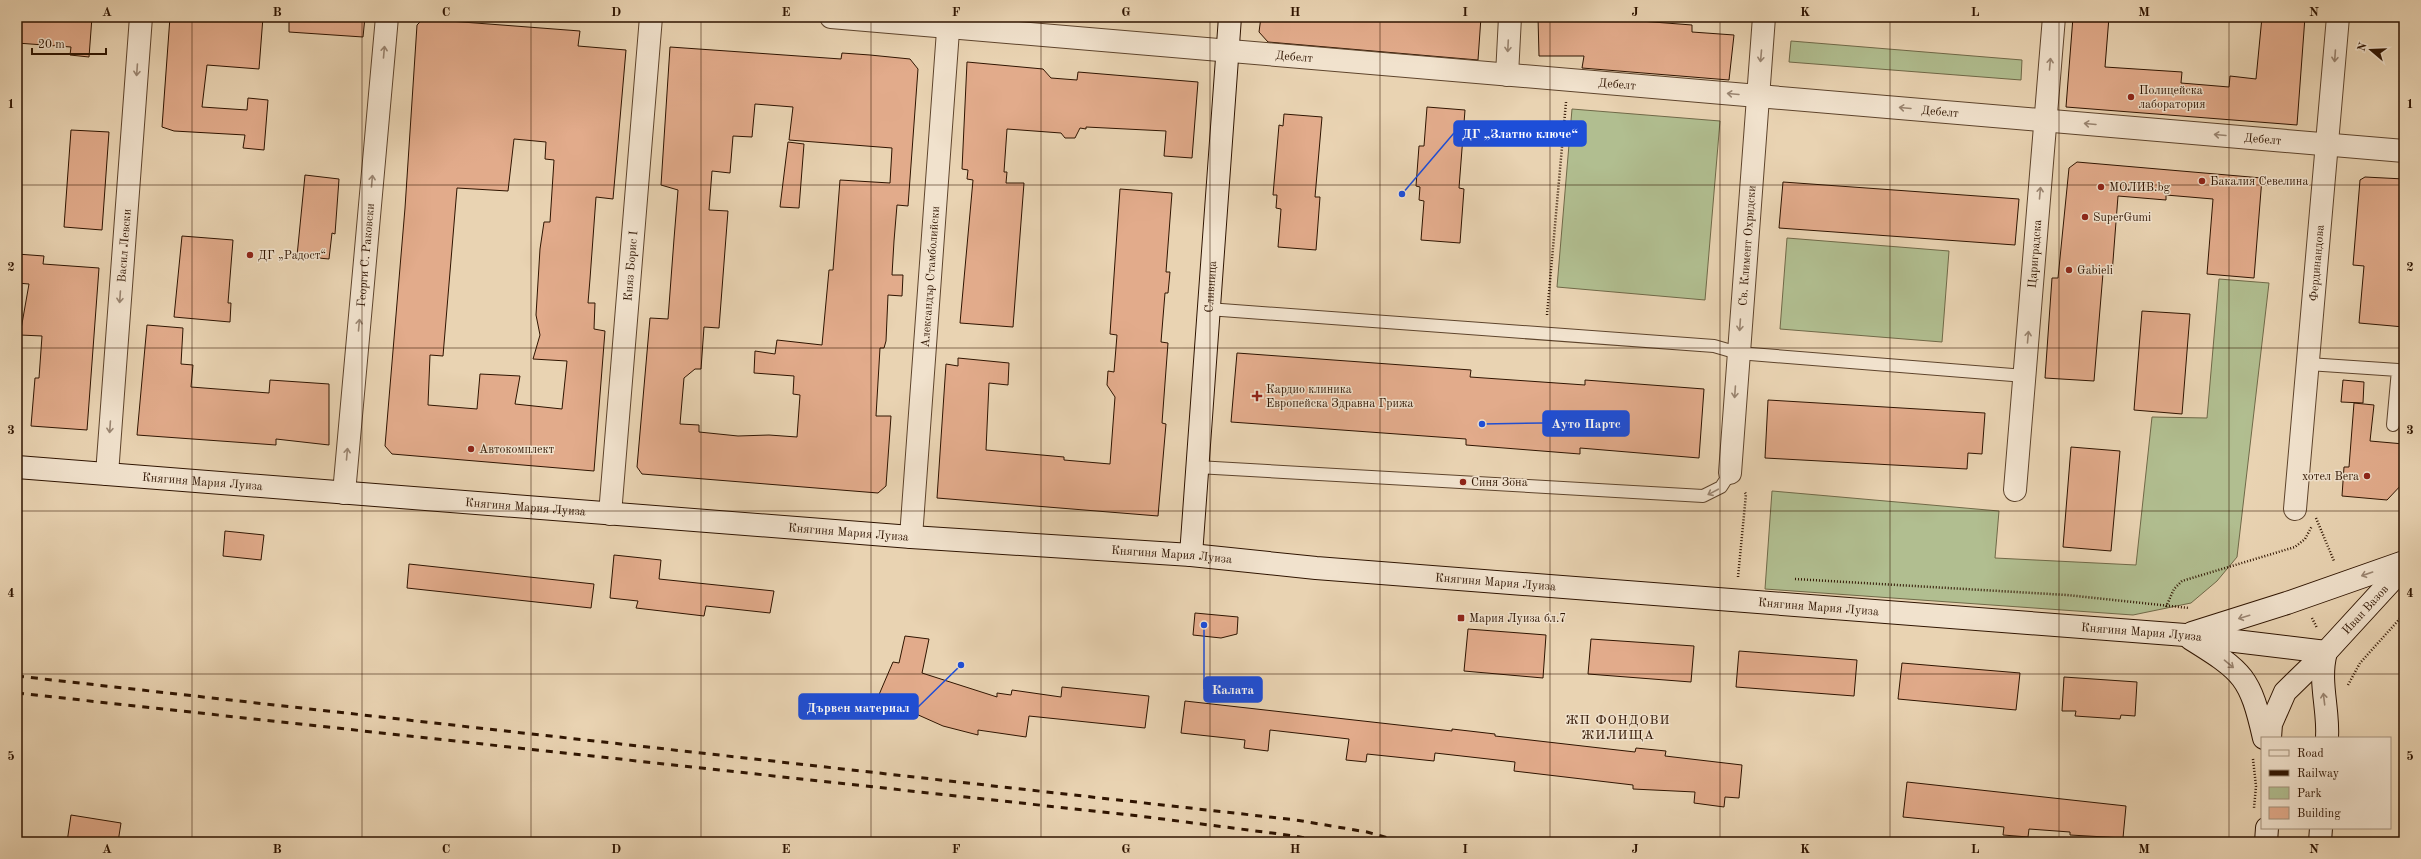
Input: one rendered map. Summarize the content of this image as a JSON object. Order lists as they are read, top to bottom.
{
  "streets": {
    "street": [
      "Дебелт",
      "Св. Климент Охридски",
      "Васил Левски",
      "Цариградска",
      "Георги С. Раковски",
      "Фердинандова",
      "Княз Борис I",
      "Александър Стамболийски",
      "Сливница",
      "Княгиня Мария Луиза",
      "Иван Вазов"
    ]
  },
  "crossings": [
    ["Дебелт", "Св. Климент Охридски"],
    ["Дебелт", "Цариградска"],
    ["Дебелт", "Фердинандова"],
    ["Дебелт", "Александър Стамболийски"],
    ["Дебелт", "Сливница"],
    ["Васил Левски", "Княгиня Мария Луиза"],
    ["Георги С. Раковски", "Княгиня Мария Луиза"],
    ["Княз Борис I", "Княгиня Мария Луиза"],
    ["Александър Стамболийски", "Княгиня Мария Луиза"],
    ["Сливница", "Княгиня Мария Луиза"],
    ["Княгиня Мария Луиза", "Иван Вазов"]
  ],
  "one_way": [
    "Дебелт",
    "Св. Климент Охридски",
    "Васил Левски",
    "Цариградска",
    "Георги С. Раковски"
  ],
  "districts": ["ЖП ФОНДОВИ ЖИЛИЩА"],
  "places": {
    "other": [
      "Полицейска лаборатория",
      "Бакалия Севелина",
      "МОЛИВ.bg",
      "ДГ „Златно ключе“",
      "SuperGumi",
      "ДГ „Радост“",
      "Gabieli",
      "Ауто Партс",
      "Автокомплект",
      "хотел Вега",
      "Синя Зона",
      "Калата",
      "Дървен материал"
    ],
    "health": ["Кардио клиника Европейска Здравна Грижа"],
    "transit": ["Мария Луиза бл.7"]
  },
  "legend": [
    "Road",
    "Railway",
    "Park",
    "Building"
  ],
  "scale_bar": "20 m",
  "north": "left",
  "grid": {
    "columns": [
      "A",
      "B",
      "C",
      "D",
      "E",
      "F",
      "G",
      "H",
      "I",
      "J",
      "K",
      "L",
      "M",
      "N"
    ],
    "rows": [
      "1",
      "2",
      "3",
      "4",
      "5"
    ]
  }
}
